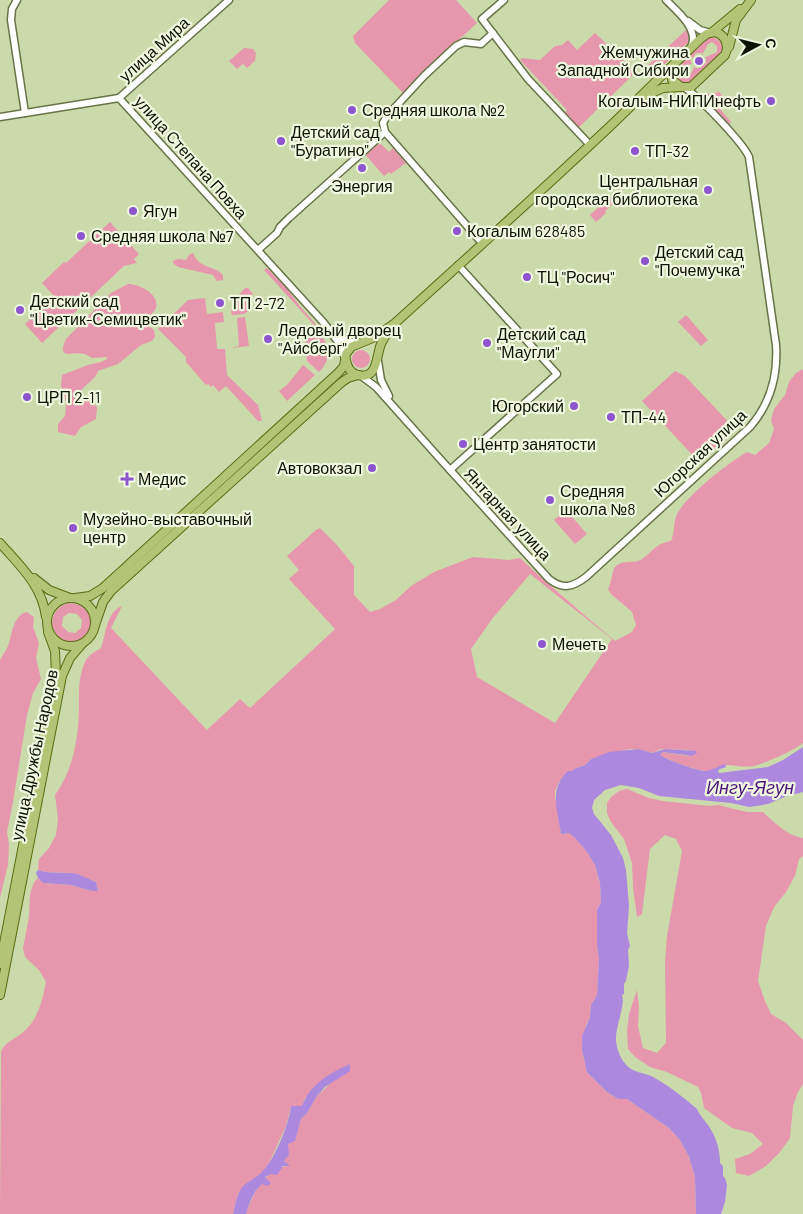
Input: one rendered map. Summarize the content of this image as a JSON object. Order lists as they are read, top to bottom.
{
  "streets": {
    "main road": ["улица Дружбы Народов"],
    "street": [
      "улица Мира",
      "улица Степана Повха",
      "Югорская улица",
      "Янтарная улица"
    ]
  },
  "crossings": [
    ["улица Мира", "улица Степана Повха"],
    ["Югорская улица", "Янтарная улица"]
  ],
  "water": ["Ингу-Ягун"],
  "places": {
    "other": [
      "Жемчужина Западной Сибири",
      "Когалым-НИПИнефть",
      "Средняя школа №2",
      "Детский сад \"Буратино\"",
      "ТП-32",
      "Энергия",
      "Центральная городская библиотека",
      "Ягун",
      "Когалым 628485",
      "Средняя школа №7",
      "Детский сад \"Почемучка\"",
      "ТЦ \"Росич\"",
      "ТП 2-72",
      "Детский сад \"Цветик-Семицветик\"",
      "Ледовый дворец \"Айсберг\"",
      "Детский сад \"Маугли\"",
      "ЦРП 2-11",
      "Югорский",
      "ТП-44",
      "Центр занятости",
      "Автовокзал",
      "Средняя школа №8",
      "Музейно-выставочный центр",
      "Мечеть"
    ],
    "health": ["Медис"]
  },
  "north": "right"
}
